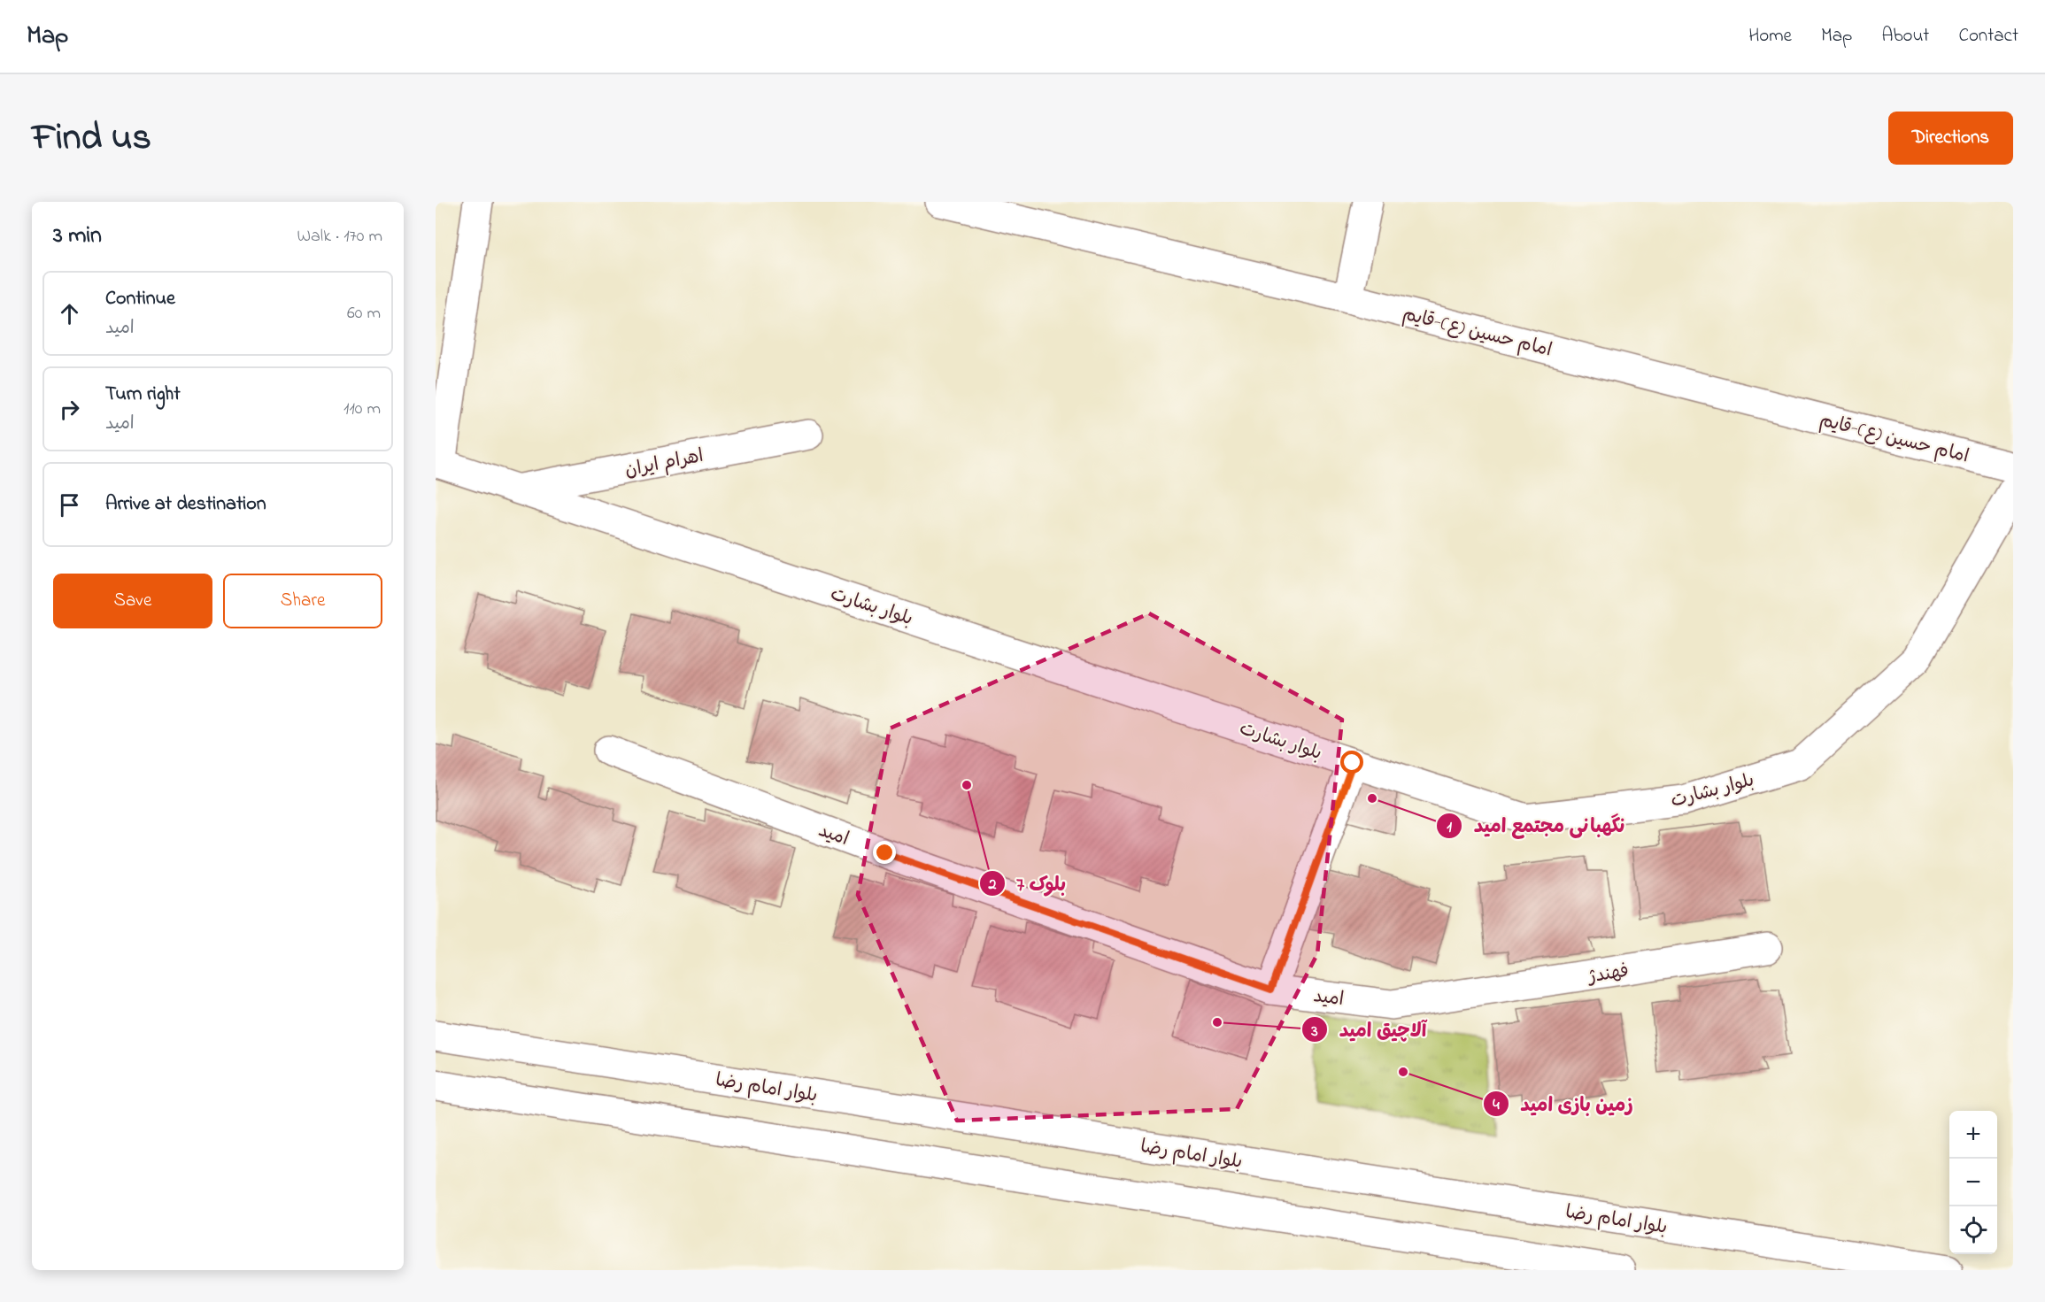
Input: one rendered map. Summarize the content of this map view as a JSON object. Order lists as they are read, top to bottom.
{
  "streets": {
    "street": [
      "امام حسین (ع)-قایم",
      "اهرام ایران",
      "بلوار بشارت",
      "امید",
      "فهندژ",
      "بلوار امام رضا"
    ]
  },
  "crossings": [
    ["اهرام ایران", "بلوار بشارت"],
    ["امید", "فهندژ"]
  ],
  "places": [
    "بلوک 7",
    "نگهبانی مجتمع امید",
    "آلاچیق امید",
    "زمین بازی امید"
  ],
  "page": {
    "header": "Map",
    "nav": [
      "Home",
      "Map",
      "About",
      "Contact"
    ],
    "title": "Find us",
    "buttons": [
      "Directions",
      ["Save", "Share"]
    ],
    "heading": ["3 min", "Walk · 170 m"],
    "list": [
      ["Continue", "امید", "60 m"],
      ["Turn right", "امید", "110 m"],
      "Arrive at destination"
    ],
    "map_buttons": ["+", "−"]
  }
}
